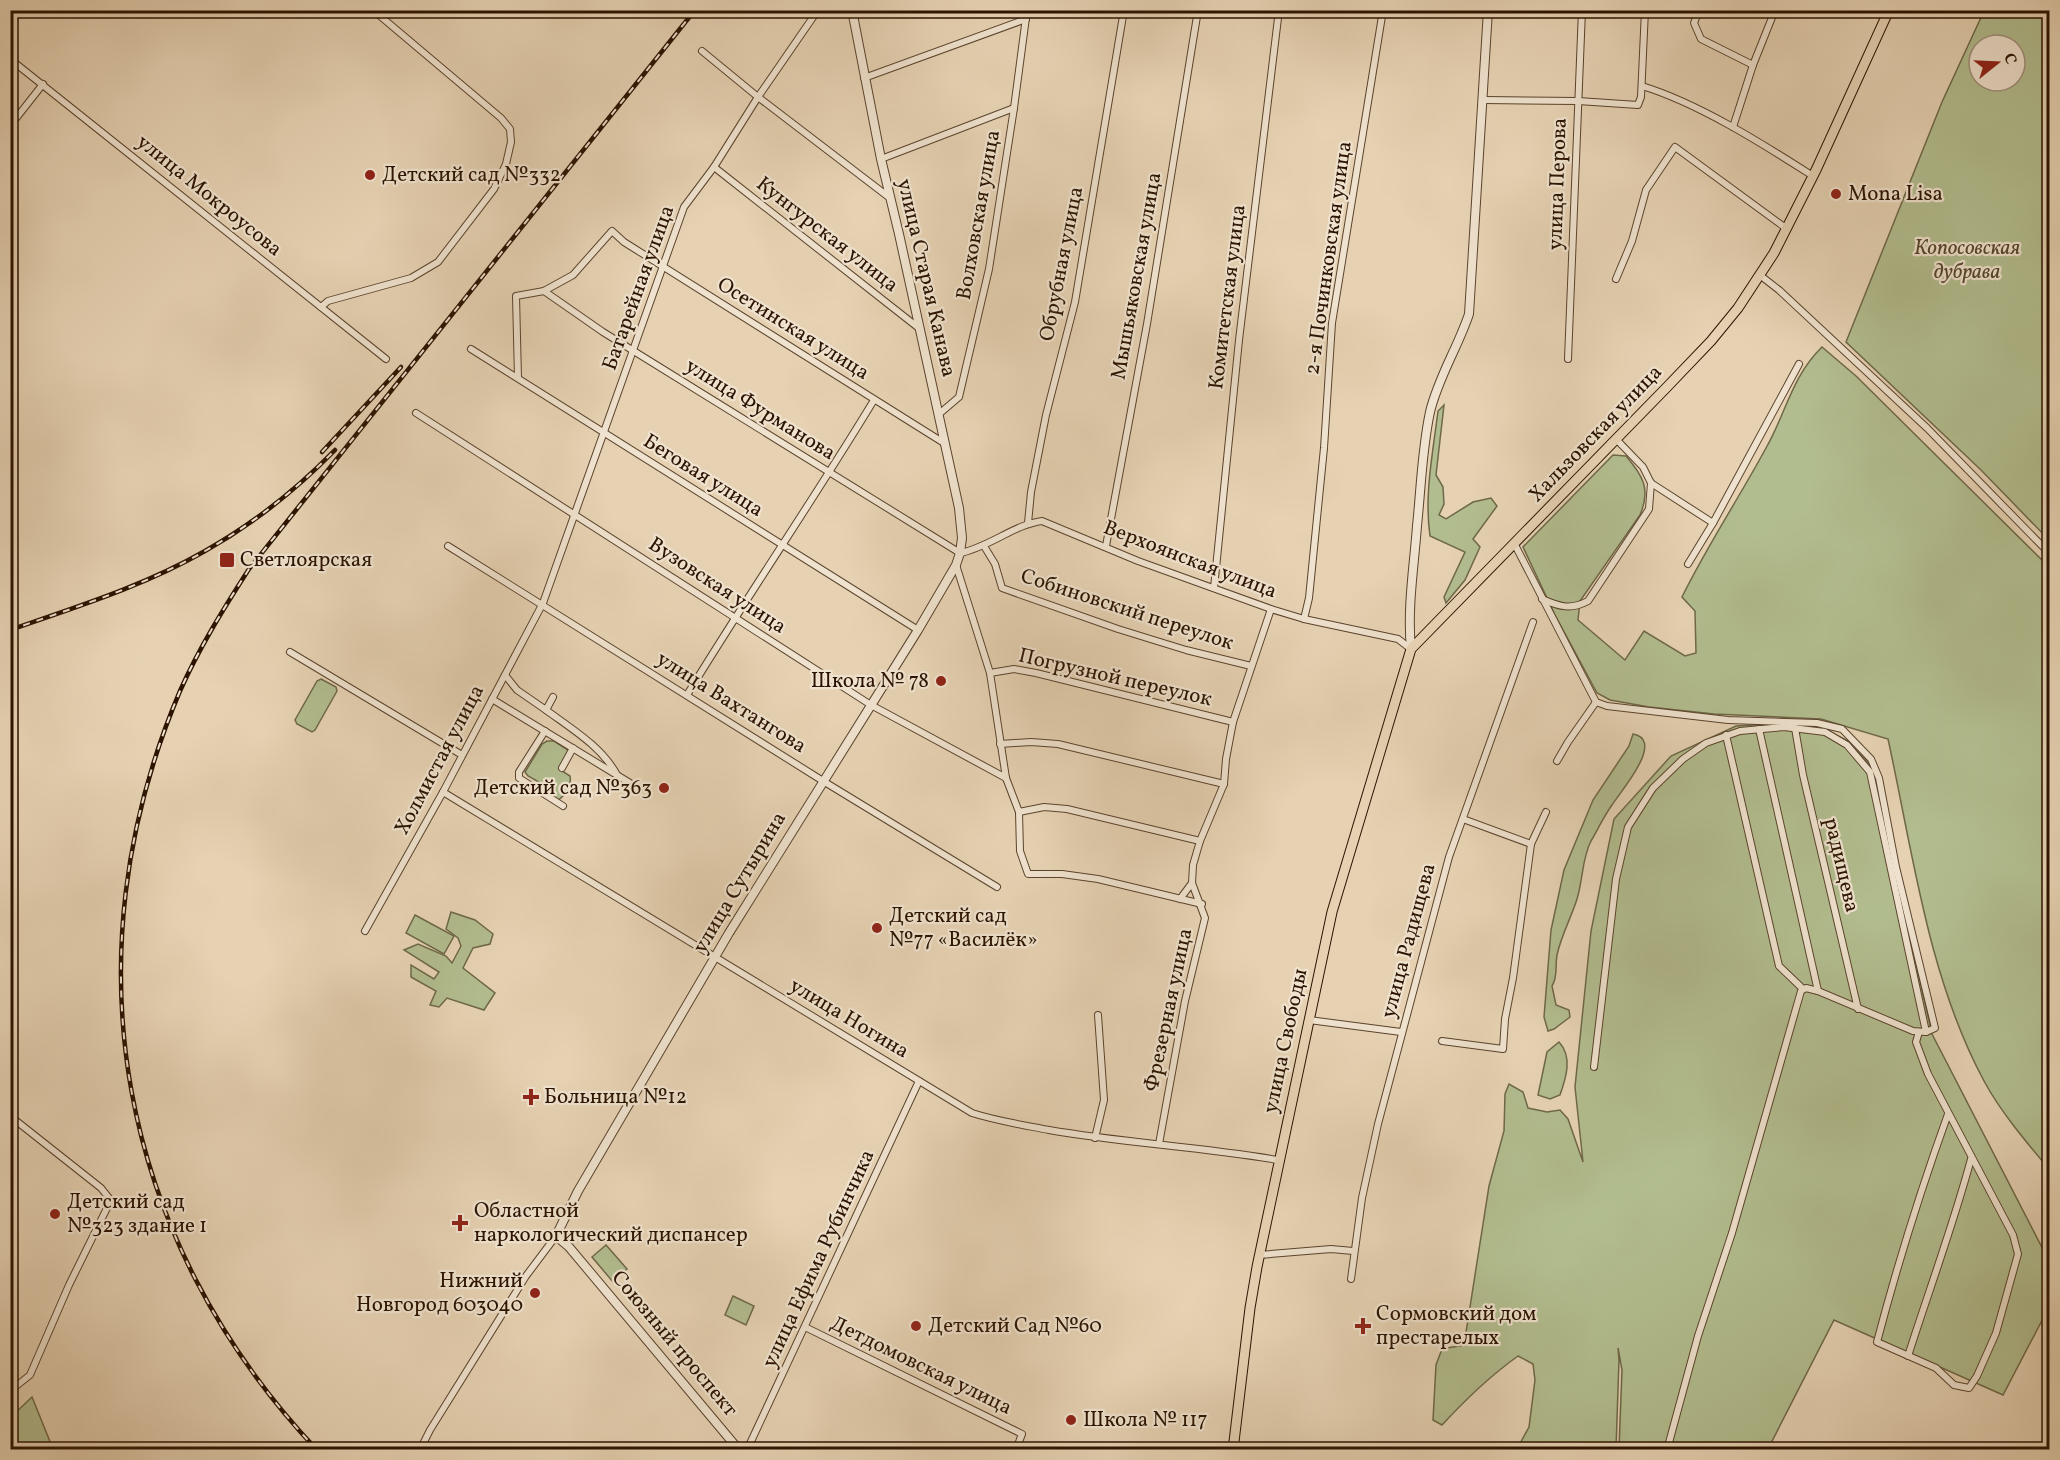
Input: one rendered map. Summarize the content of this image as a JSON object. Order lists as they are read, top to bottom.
{
  "streets": {
    "main road": ["Хальзовская улица", "улица Свободы"],
    "street": [
      "улица Перова",
      "улица Мокроусова",
      "Волховская улица",
      "Кунгурская улица",
      "2-я Починковская улица",
      "Обрубная улица",
      "Мышьяковская улица",
      "улица Старая Канава",
      "Батарейная улица",
      "Комитетская улица",
      "Осетинская улица",
      "улица Фурманова",
      "Беговая улица",
      "Верхоянская улица",
      "Вузовская улица",
      "Собиновский переулок",
      "Погрузной переулок",
      "улица Вахтангова",
      "Холмистая улица",
      "радищева",
      "улица Сутырина",
      "улица Радищева",
      "Фрезерная улица",
      "улица Ногина",
      "улица Ефима Рубинчика",
      "Союзный проспект",
      "Детдомовская улица"
    ]
  },
  "crossings": [
    ["Волховская улица", "улица Старая Канава"],
    ["Кунгурская улица", "улица Старая Канава"],
    ["Кунгурская улица", "Батарейная улица"],
    ["2-я Починковская улица", "Верхоянская улица"],
    ["Обрубная улица", "Верхоянская улица"],
    ["Мышьяковская улица", "Верхоянская улица"],
    ["улица Старая Канава", "Осетинская улица"],
    ["улица Старая Канава", "улица Фурманова"],
    ["улица Старая Канава", "улица Сутырина"],
    ["Батарейная улица", "Осетинская улица"],
    ["Батарейная улица", "улица Фурманова"],
    ["Батарейная улица", "Беговая улица"],
    ["Батарейная улица", "Вузовская улица"],
    ["Батарейная улица", "улица Вахтангова"],
    ["Батарейная улица", "Холмистая улица"],
    ["Комитетская улица", "Верхоянская улица"],
    ["Осетинская улица", "улица Фурманова"],
    ["улица Фурманова", "улица Сутырина"],
    ["Хальзовская улица", "Верхоянская улица"],
    ["Хальзовская улица", "улица Свободы"],
    ["Беговая улица", "улица Сутырина"],
    ["Верхоянская улица", "улица Свободы"],
    ["Вузовская улица", "улица Сутырина"],
    ["улица Вахтангова", "Холмистая улица"],
    ["улица Вахтангова", "улица Сутырина"],
    ["Холмистая улица", "улица Ногина"],
    ["улица Сутырина", "улица Ногина"],
    ["улица Сутырина", "Союзный проспект"],
    ["Фрезерная улица", "улица Ногина"],
    ["улица Ногина", "улица Свободы"],
    ["улица Ногина", "улица Ефима Рубинчика"],
    ["улица Ефима Рубинчика", "Детдомовская улица"]
  ],
  "parks": ["Копосовская дубрава"],
  "places": {
    "other": [
      "Детский сад №332",
      "Mona Lisa",
      "Школа № 78",
      "Детский сад №363",
      "Детский сад №77 «Василёк»",
      "Детский сад №323 здание 1",
      "Нижний Новгород 603040",
      "Детский Сад №60",
      "Школа № 117"
    ],
    "transit": ["Светлоярская"],
    "health": ["Больница №12", "Областной наркологический диспансер", "Сормовский дом престарелых"]
  },
  "north": "right"
}
